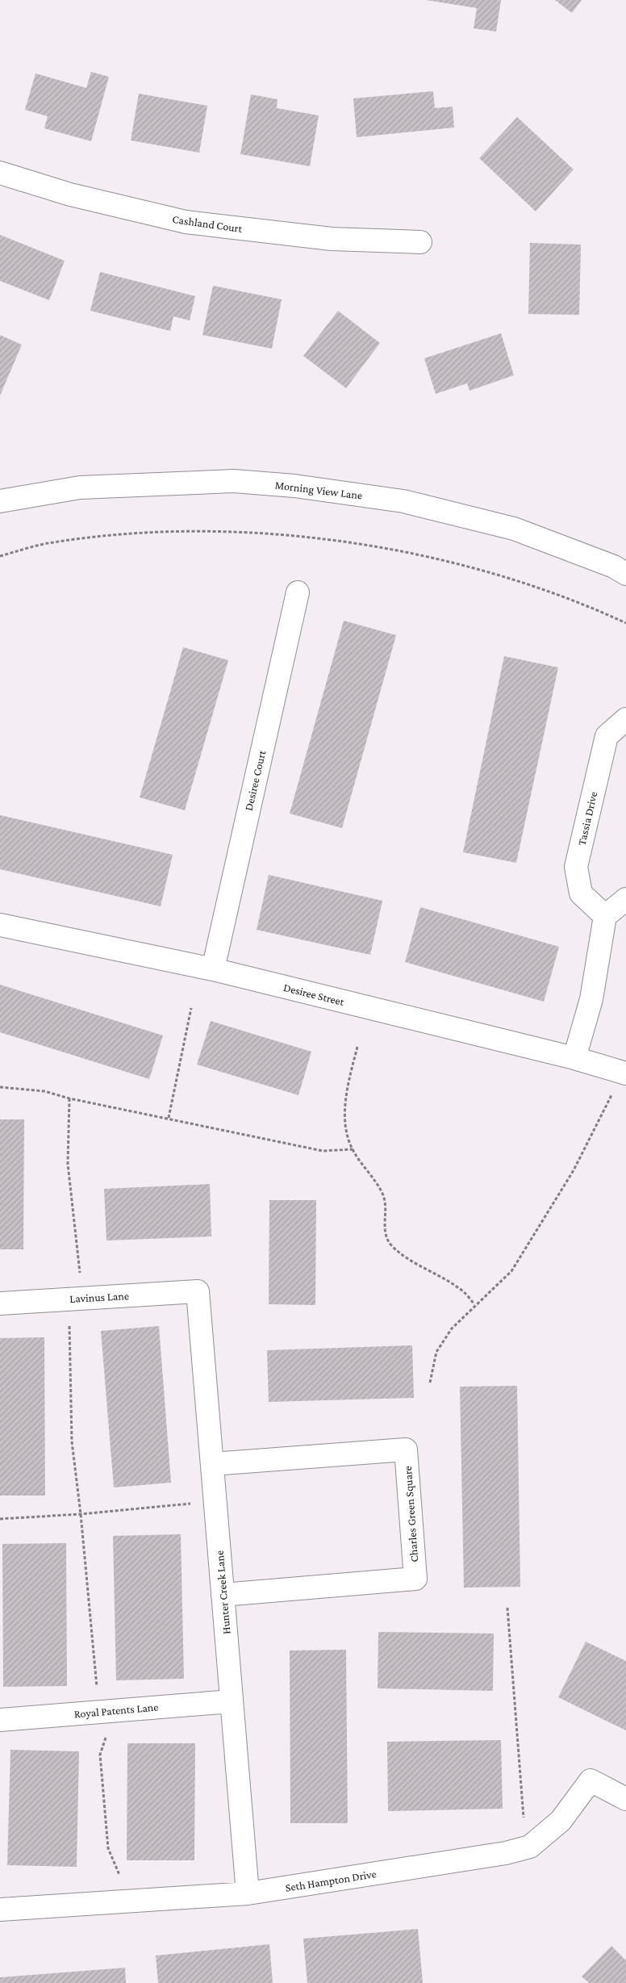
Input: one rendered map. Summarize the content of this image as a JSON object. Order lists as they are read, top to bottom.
{
  "streets": {
    "street": [
      "Cashland Court",
      "Morning View Lane",
      "Desiree Court",
      "Tassia Drive",
      "Desiree Street",
      "Lavinus Lane",
      "Charles Green Square",
      "Hunter Creek Lane",
      "Royal Patents Lane",
      "Seth Hampton Drive"
    ]
  },
  "crossings": [
    ["Desiree Court", "Desiree Street"],
    ["Lavinus Lane", "Hunter Creek Lane"],
    ["Charles Green Square", "Hunter Creek Lane"],
    ["Hunter Creek Lane", "Royal Patents Lane"],
    ["Hunter Creek Lane", "Seth Hampton Drive"]
  ]
}
